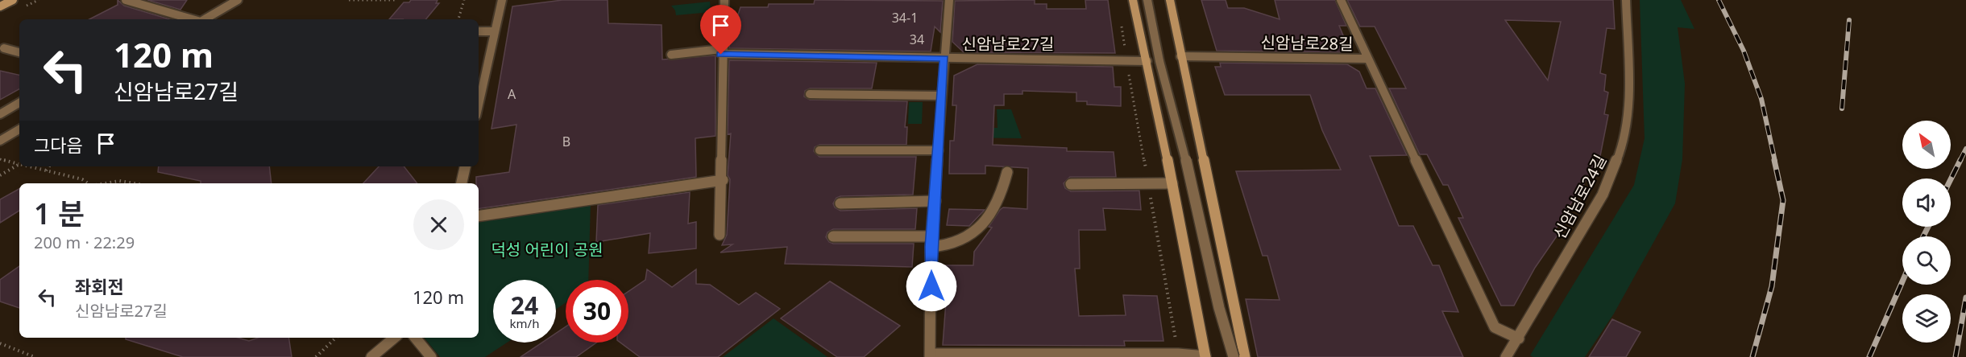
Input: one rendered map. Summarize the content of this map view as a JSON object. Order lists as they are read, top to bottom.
{
  "streets": {
    "street": ["신암남로28길", "신암남로27길", "신암남로24길"]
  },
  "parks": ["덕성 어린이 공원"],
  "house_numbers": [
    "34-1",
    "34",
    "A",
    "B"
  ],
  "north": "top left",
  "page": {
    "turn": ["120 m", "신암남로27길"],
    "then": "그다음",
    "heading": ["1 분", "200 m · 22:29"],
    "list": [
      {
        "name": "좌회전",
        "note": "신암남로27길",
        "value": "120 m"
      }
    ],
    "speed": "24 km/h",
    "limit": "30"
  }
}
